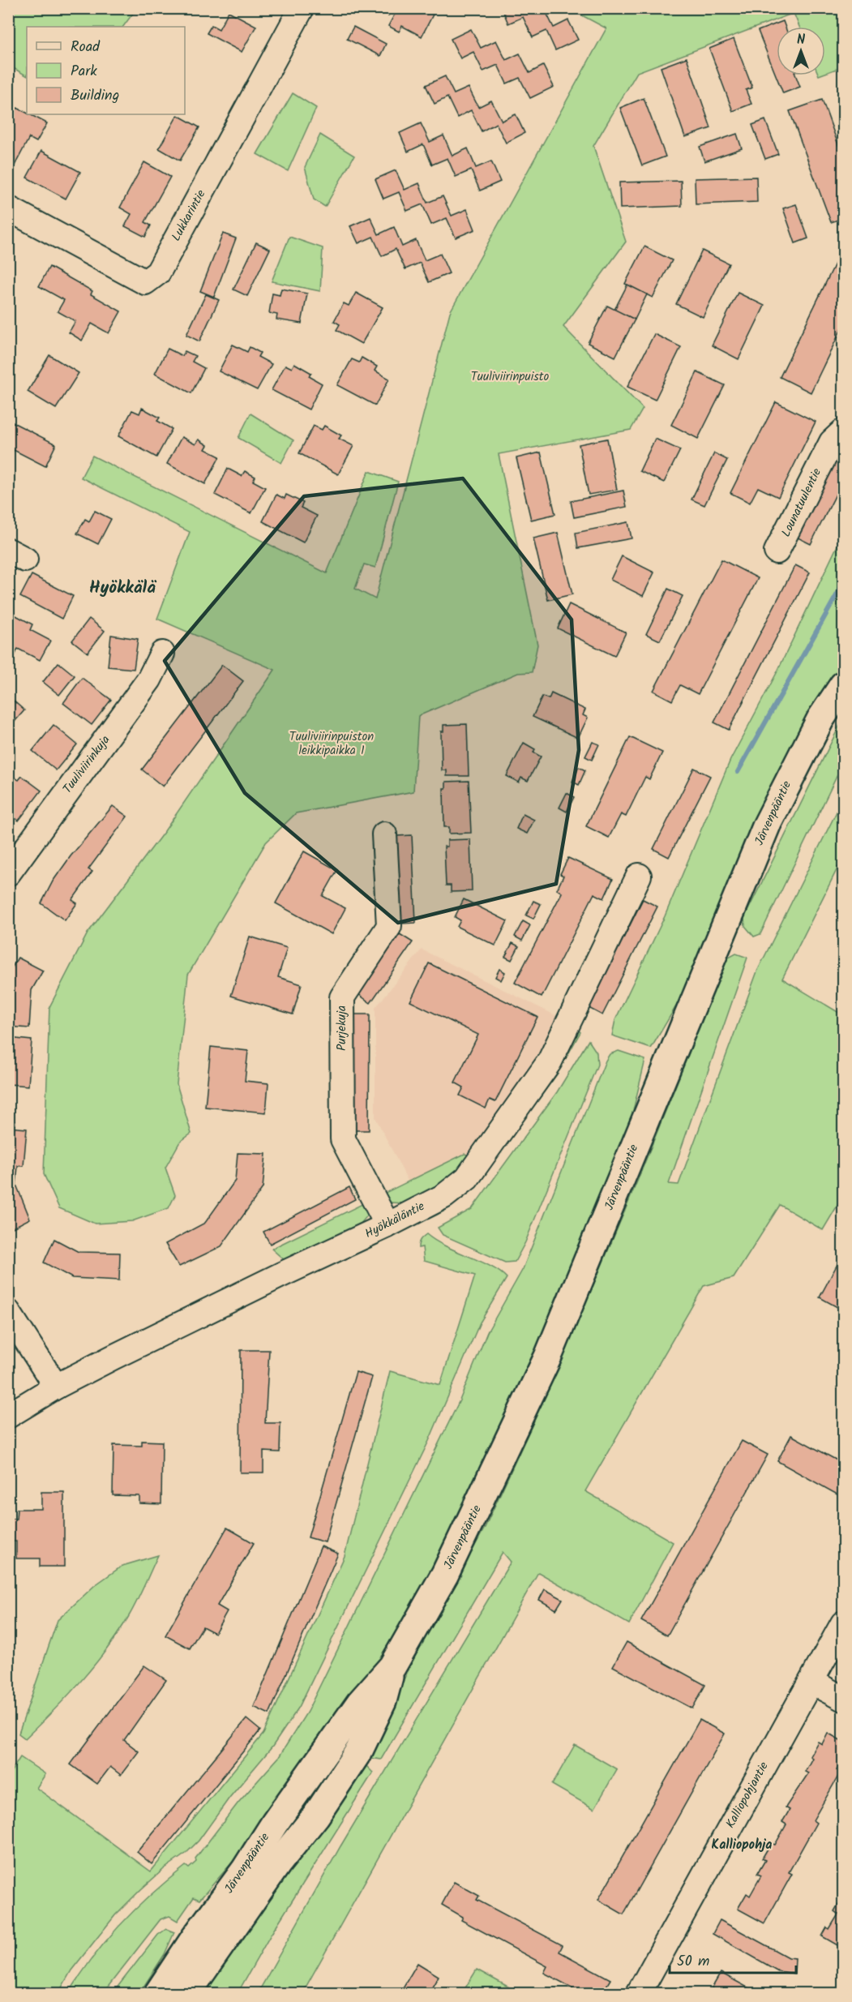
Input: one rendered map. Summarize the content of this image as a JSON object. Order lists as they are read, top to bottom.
{
  "streets": {
    "main road": ["Järvenpääntie"],
    "street": [
      "Lukkarintie",
      "Lounatuulentie",
      "Tuuliviirinkuja",
      "Purjekuja",
      "Hyökkäläntie",
      "Kalliopohjantie"
    ]
  },
  "crossings": [
    ["Purjekuja", "Hyökkäläntie"]
  ],
  "districts": ["Hyökkälä", "Kalliopohja"],
  "parks": ["Tuuliviirinpuisto", "Tuuliviirinpuiston leikkipaikka 1"],
  "legend": ["Road", "Park", "Building"],
  "scale_bar": "50 m",
  "north": "top"
}
